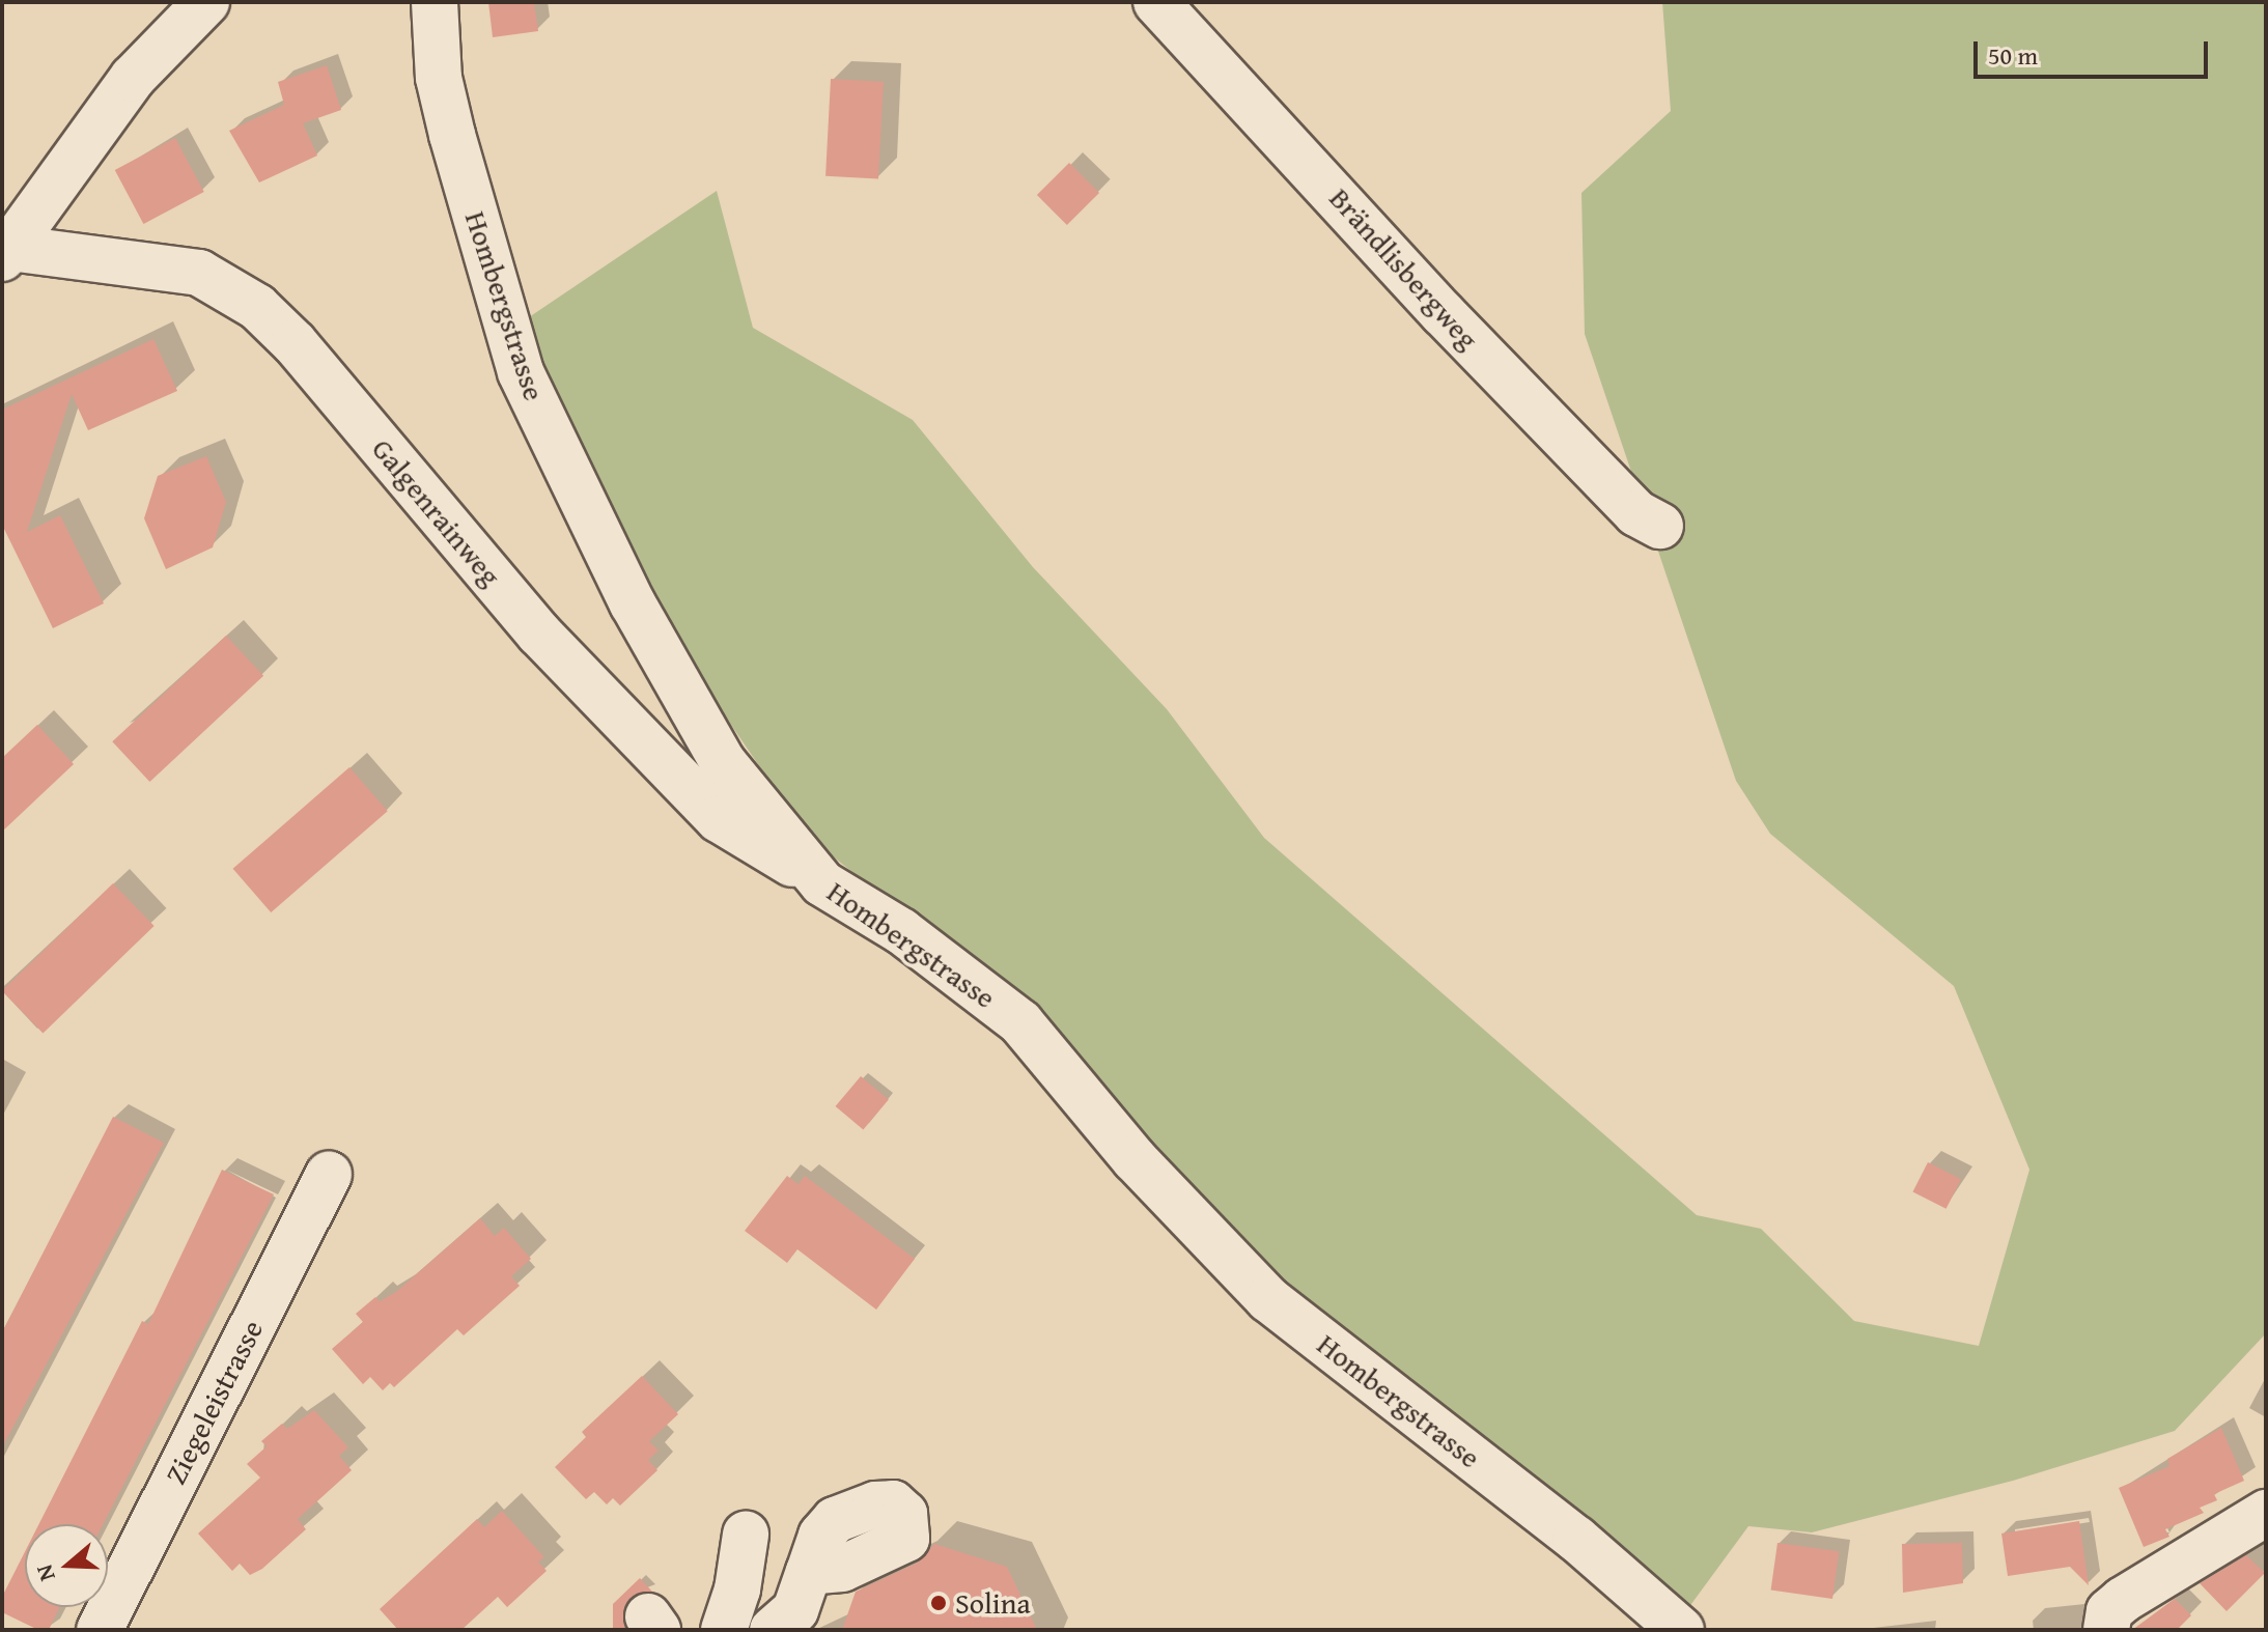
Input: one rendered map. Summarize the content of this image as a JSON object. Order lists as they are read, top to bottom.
{
  "streets": {
    "street": [
      "Brändlisbergweg",
      "Hombergstrasse",
      "Galgenrainweg",
      "Ziegeleistrasse"
    ]
  },
  "crossings": [
    ["Hombergstrasse", "Galgenrainweg"]
  ],
  "places": ["Solina"],
  "scale_bar": "50 m",
  "north": "left"
}
